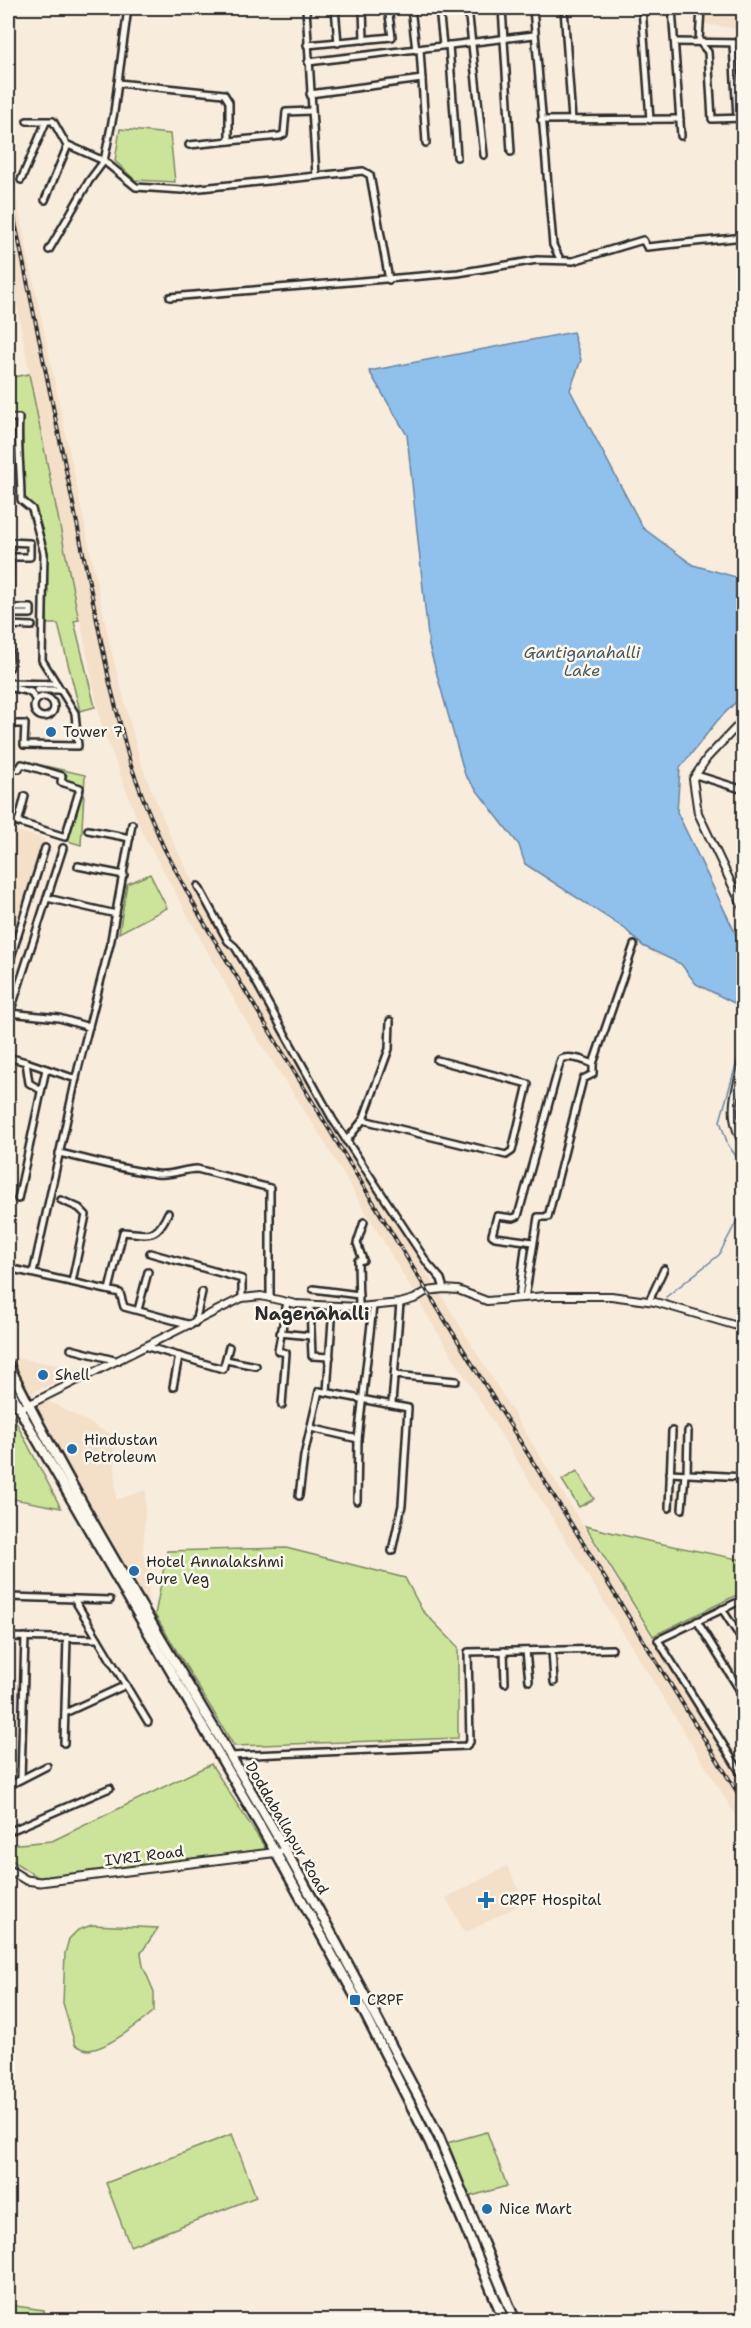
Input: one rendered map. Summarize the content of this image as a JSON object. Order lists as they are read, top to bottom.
{
  "streets": {
    "main road": ["Doddaballapur Road", "IVRI Road"]
  },
  "crossings": [
    ["Doddaballapur Road", "IVRI Road"]
  ],
  "districts": ["Nagenahalli"],
  "water": ["Gantiganahalli Lake"],
  "places": {
    "other": [
      "Tower 7",
      "Shell",
      "Hindustan Petroleum",
      "Hotel Annalakshmi Pure Veg",
      "Nice Mart"
    ],
    "health": ["CRPF Hospital"],
    "transit": ["CRPF"]
  }
}
